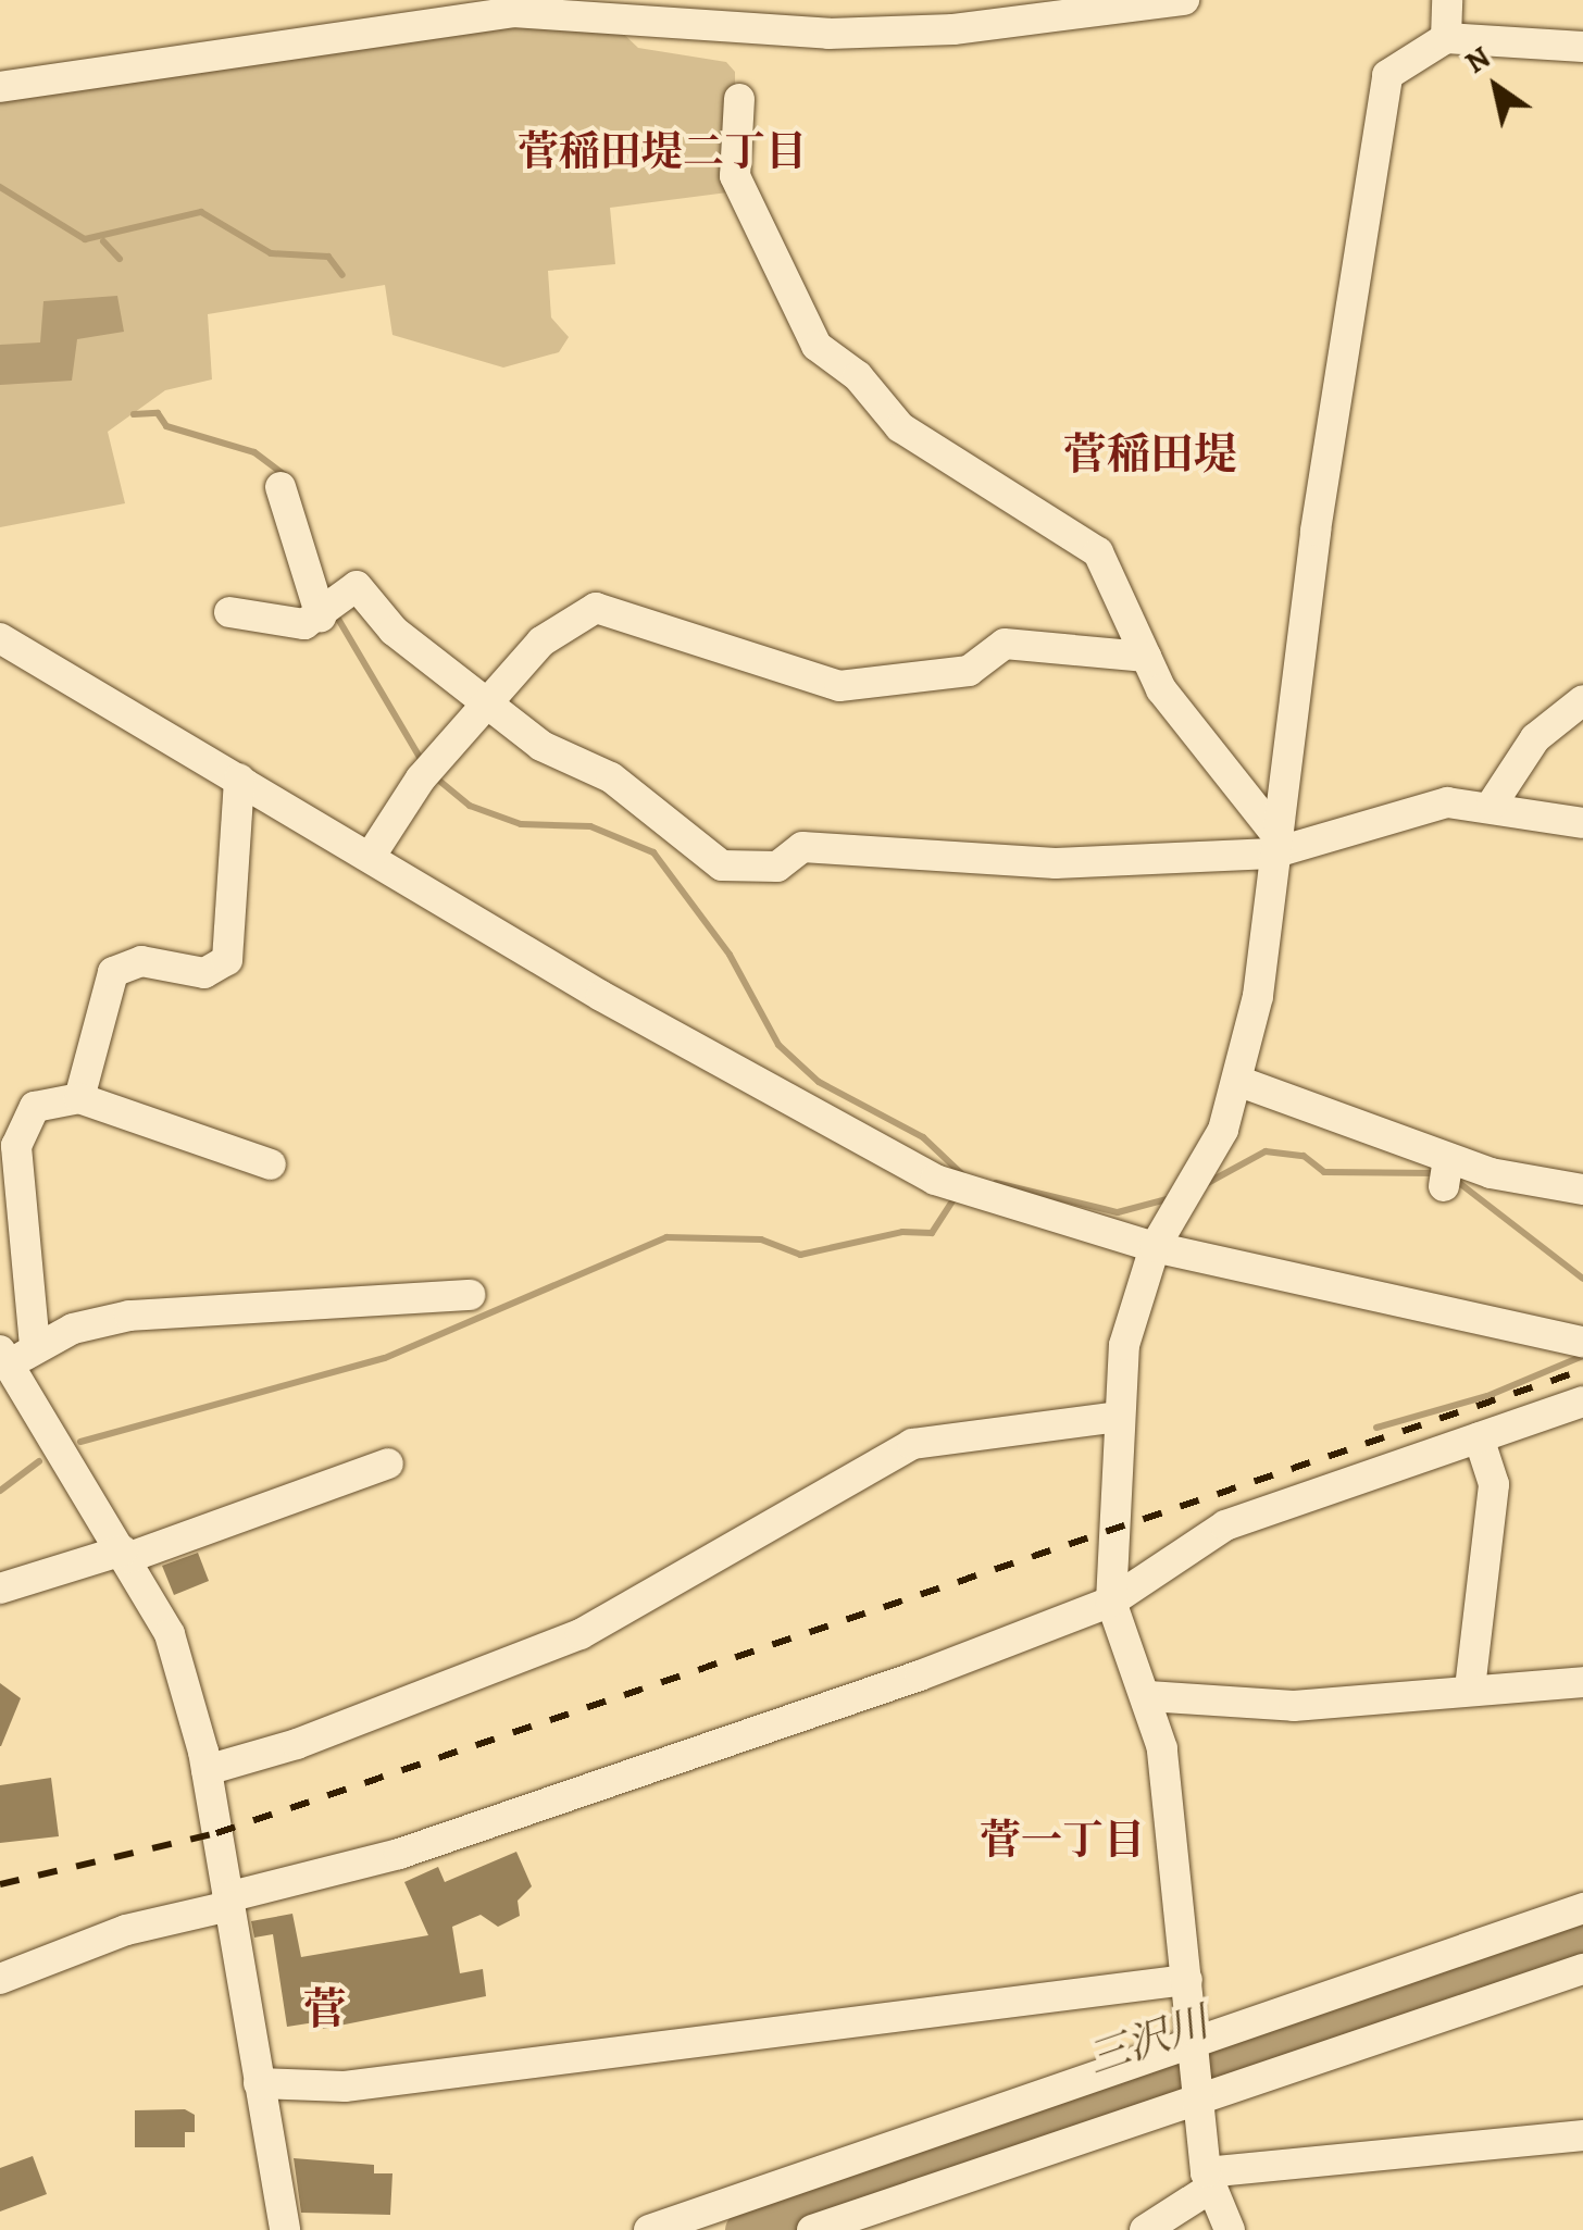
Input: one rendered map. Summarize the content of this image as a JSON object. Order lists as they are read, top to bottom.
{
  "districts": [
    "菅稲田堤二丁目",
    "菅稲田堤",
    "菅一丁目",
    "菅"
  ],
  "water": ["三沢川"],
  "north": "top left"
}
